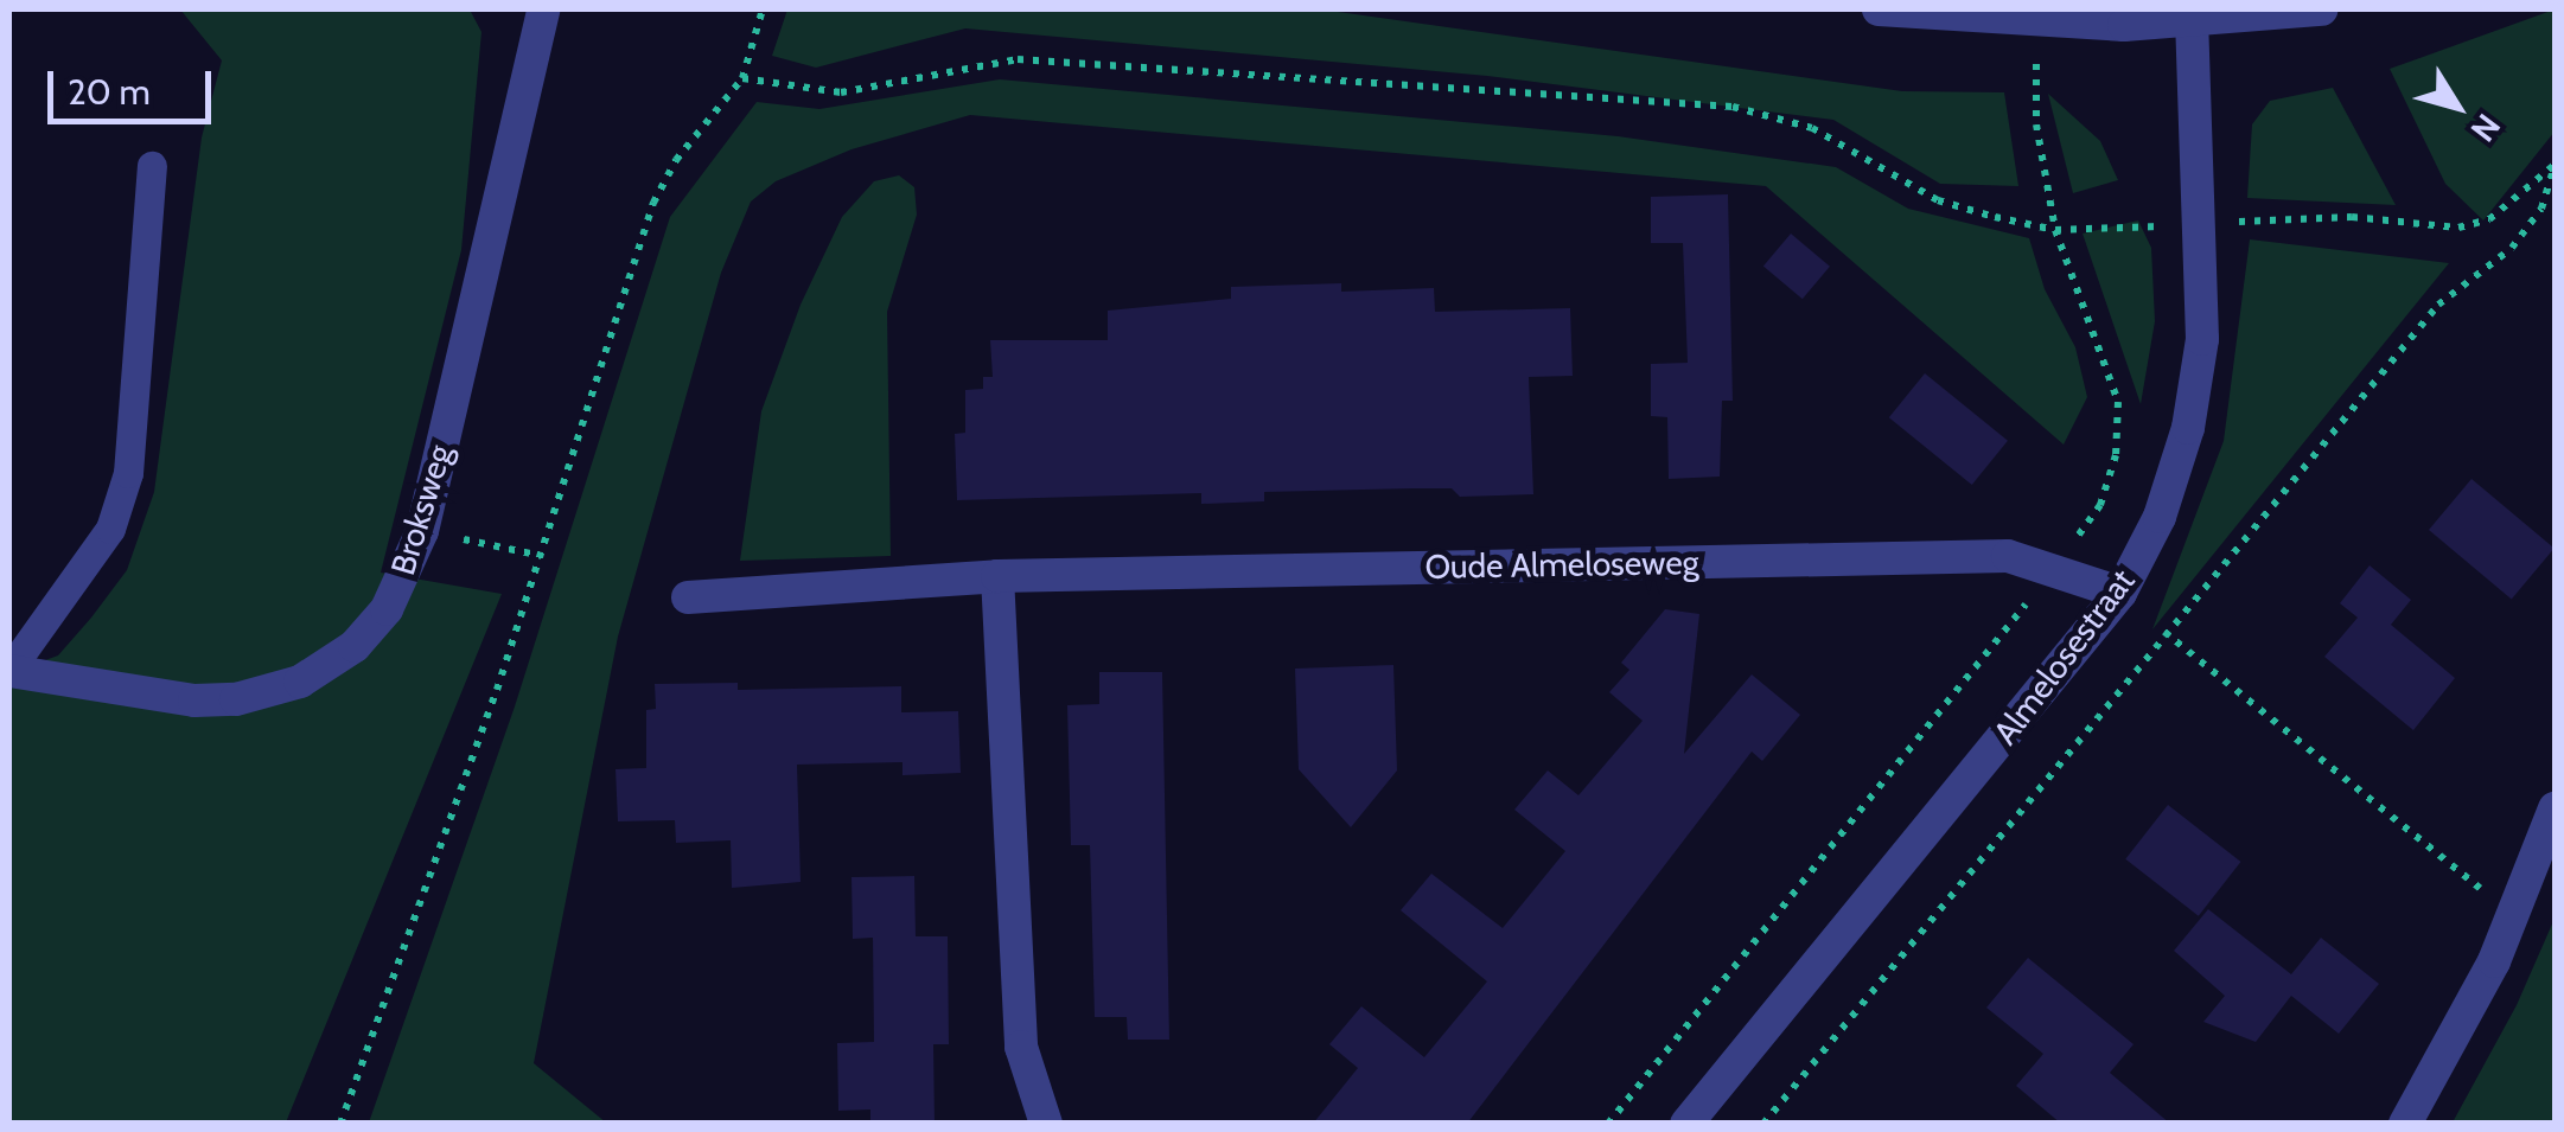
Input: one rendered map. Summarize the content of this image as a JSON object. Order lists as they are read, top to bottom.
{
  "streets": {
    "street": ["Broksweg", "Oude Almeloseweg", "Almelosestraat"]
  },
  "crossings": [
    ["Oude Almeloseweg", "Almelosestraat"]
  ],
  "scale_bar": "20 m",
  "north": "bottom right"
}
